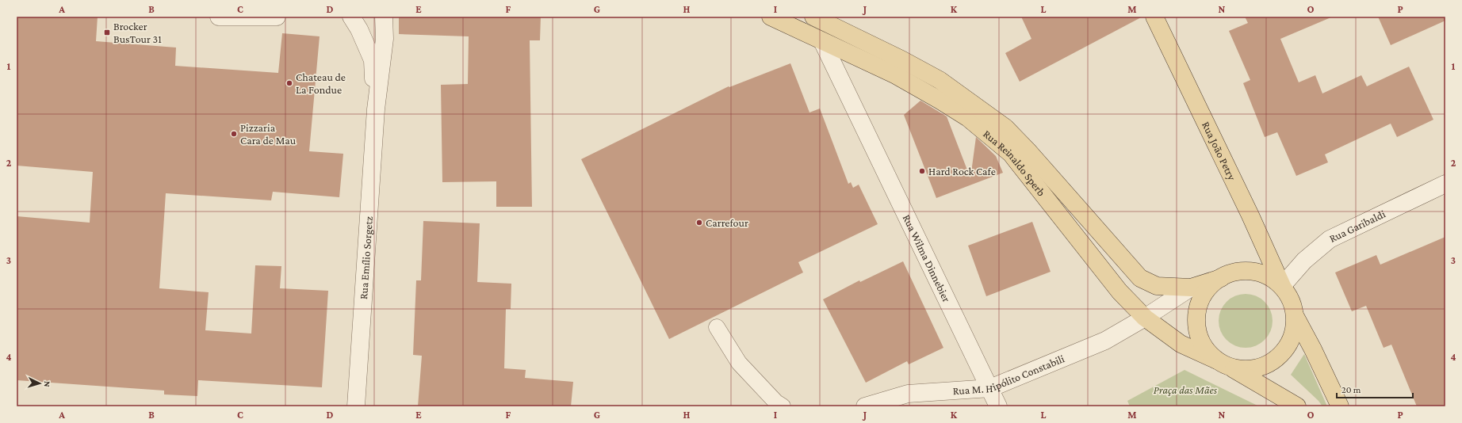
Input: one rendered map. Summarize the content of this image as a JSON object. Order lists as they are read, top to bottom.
{
  "streets": {
    "main road": ["Rua João Petry", "Rua Reinaldo Sperb"],
    "street": [
      "Rua Garibaldi",
      "Rua Emílio Sorgetz",
      "Rua Wilma Dinnebier",
      "Rua M. Hipólito Constabili"
    ]
  },
  "crossings": [
    ["Rua João Petry", "Rua Reinaldo Sperb"],
    ["Rua João Petry", "Rua Garibaldi"],
    ["Rua Reinaldo Sperb", "Rua Garibaldi"],
    ["Rua Reinaldo Sperb", "Rua Wilma Dinnebier"],
    ["Rua Reinaldo Sperb", "Rua M. Hipólito Constabili"],
    ["Rua Wilma Dinnebier", "Rua M. Hipólito Constabili"]
  ],
  "parks": ["Praça das Mães"],
  "places": {
    "transit": ["Brocker BusTour 31"],
    "other": [
      "Chateau de La Fondue",
      "Pizzaria Cara de Mau",
      "Hard Rock Cafe",
      "Carrefour"
    ]
  },
  "scale_bar": "20 m",
  "north": "right",
  "grid": {
    "columns": [
      "A",
      "B",
      "C",
      "D",
      "E",
      "F",
      "G",
      "H",
      "I",
      "J",
      "K",
      "L",
      "M",
      "N",
      "O",
      "P"
    ],
    "rows": [
      "1",
      "2",
      "3",
      "4"
    ]
  }
}
